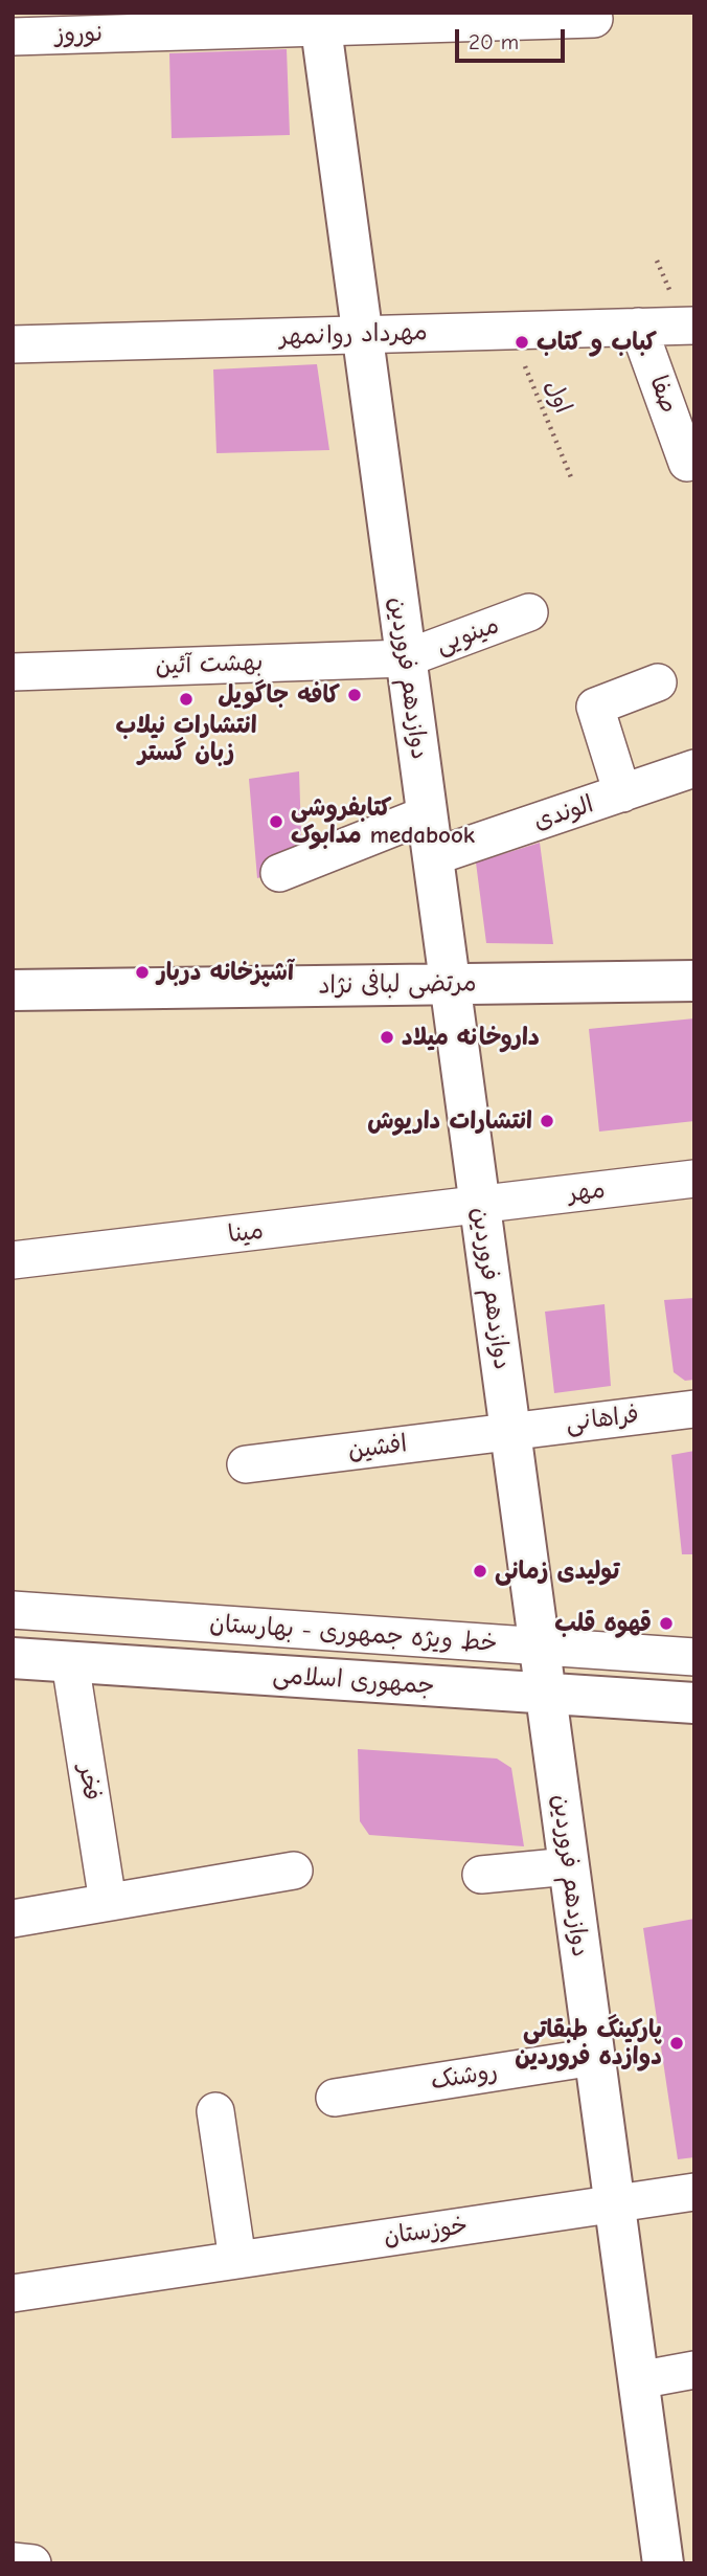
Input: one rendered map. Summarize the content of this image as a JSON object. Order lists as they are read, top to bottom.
{
  "streets": {
    "main road": ["دوازدهم فروردین", "مرتضی لبافی نژاد", "جمهوری اسلامی"],
    "street": [
      "نوروز",
      "مهرداد روانمهر",
      "صفا",
      "مینویی",
      "بهشت آئین",
      "الوندی",
      "مهر",
      "مینا",
      "فراهانی",
      "افشین",
      "خط ویژه جمهوری - بهارستان",
      "فخر",
      "روشنک",
      "خوزستان"
    ],
    "path": ["اول"]
  },
  "crossings": [
    ["نوروز", "دوازدهم فروردین"],
    ["مهرداد روانمهر", "صفا"],
    ["مهرداد روانمهر", "اول"],
    ["مهرداد روانمهر", "دوازدهم فروردین"],
    ["مینویی", "بهشت آئین"],
    ["مینویی", "دوازدهم فروردین"],
    ["بهشت آئین", "دوازدهم فروردین"],
    ["دوازدهم فروردین", "الوندی"],
    ["دوازدهم فروردین", "مرتضی لبافی نژاد"],
    ["دوازدهم فروردین", "مهر"],
    ["دوازدهم فروردین", "مینا"],
    ["دوازدهم فروردین", "فراهانی"],
    ["دوازدهم فروردین", "افشین"],
    ["دوازدهم فروردین", "خط ویژه جمهوری - بهارستان"],
    ["دوازدهم فروردین", "جمهوری اسلامی"],
    ["دوازدهم فروردین", "روشنک"],
    ["دوازدهم فروردین", "خوزستان"],
    ["مهر", "مینا"],
    ["فراهانی", "افشین"],
    ["جمهوری اسلامی", "فخر"]
  ],
  "places": [
    "کباب و کتاب",
    "کافه جاگویل",
    "انتشارات نیلاب زبان گستر",
    "کتابفروشی مدابوک medabook",
    "آشپزخانه دربار",
    "داروخانه میلاد",
    "انتشارات داریوش",
    "تولیدی زمانی",
    "قهوه قلب",
    "پارکینگ طبقاتی دوازده فروردین"
  ],
  "scale_bar": "20 m"
}
